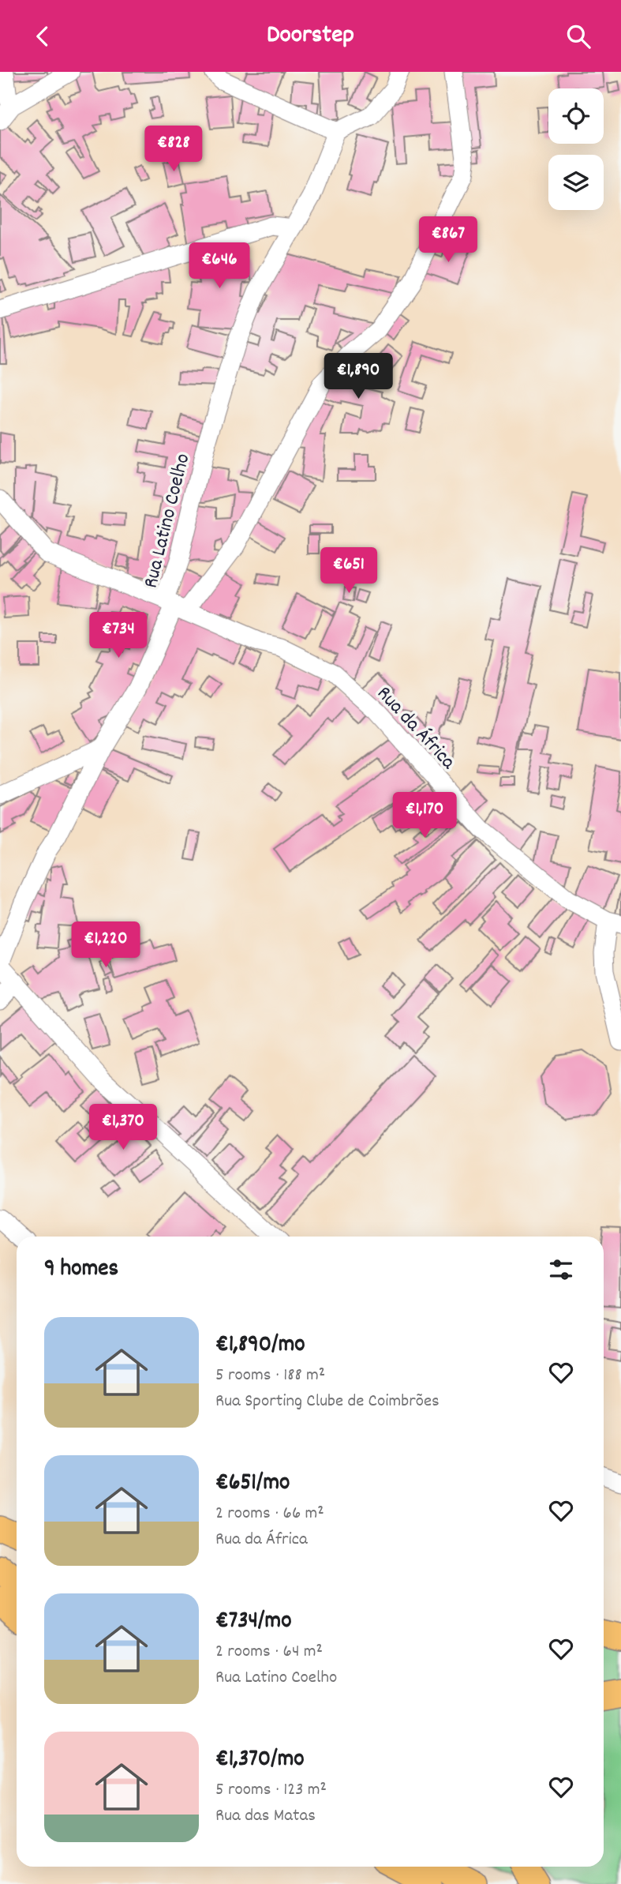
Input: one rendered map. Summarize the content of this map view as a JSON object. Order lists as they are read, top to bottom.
{
  "streets": {
    "street": ["Rua Latino Coelho", "Rua da África"]
  },
  "crossings": [
    ["Rua Latino Coelho", "Rua da África"]
  ],
  "page": {
    "header": "Doorstep",
    "price": [
      "€828",
      "€867",
      "€646",
      "€1,890",
      "€651",
      "€734",
      "€1,170",
      "€1,220",
      "€1,370"
    ],
    "heading": "9 homes",
    "list": [
      {
        "name": "€1,890/mo",
        "note": "5 rooms · 188 m² · Rua Sporting Clube de Coimbrões"
      },
      {
        "name": "€651/mo",
        "note": "2 rooms · 66 m² · Rua da África"
      },
      {
        "name": "€734/mo",
        "note": "2 rooms · 64 m² · Rua Latino Coelho"
      },
      {
        "name": "€1,370/mo",
        "note": "5 rooms · 123 m² · Rua das Matas"
      }
    ]
  }
}
